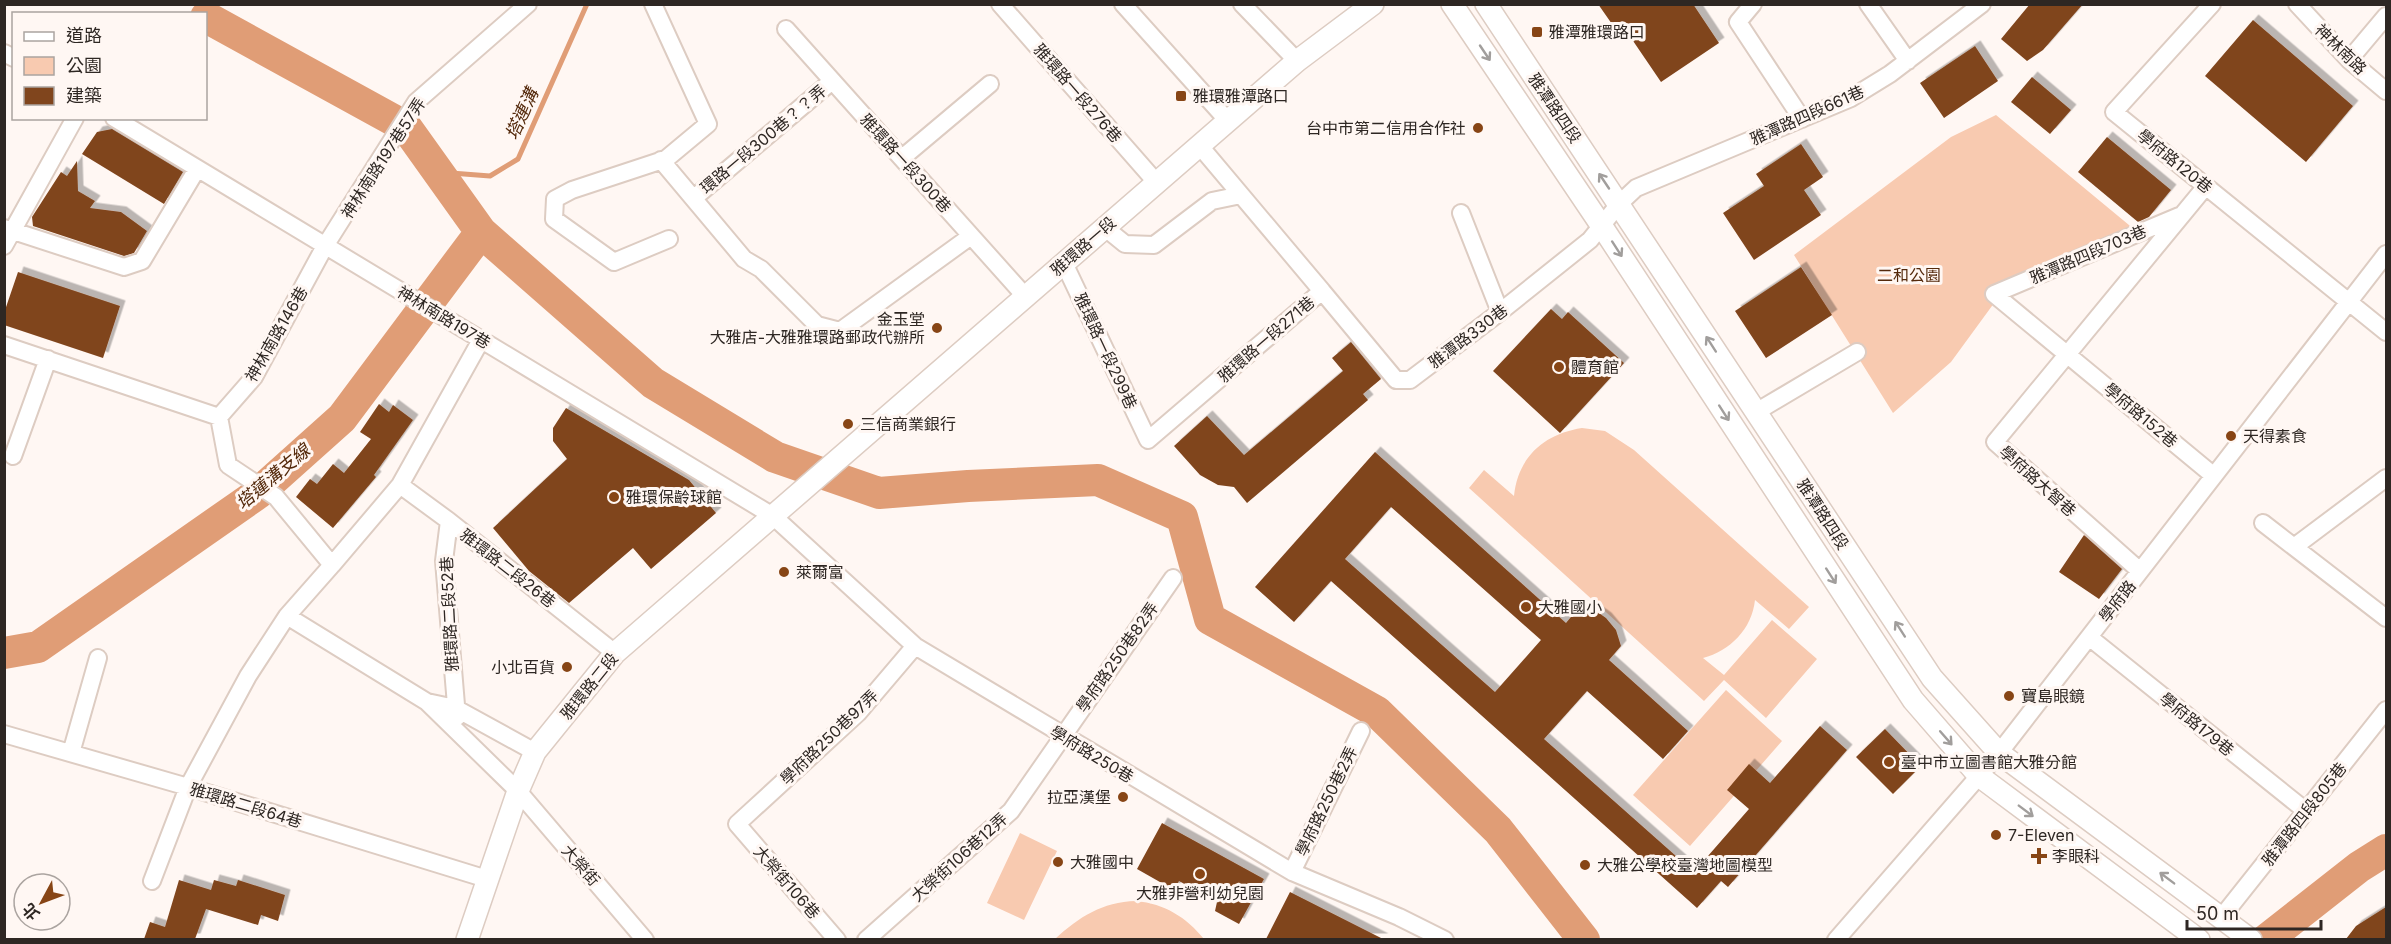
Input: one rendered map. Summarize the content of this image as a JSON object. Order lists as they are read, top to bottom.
{
  "streets": {
    "street": [
      "神林南路",
      "雅環路一段276巷",
      "雅潭路四段",
      "雅潭路四段661巷",
      "環路一段300巷？？弄",
      "神林南路197巷57弄",
      "學府路120巷",
      "雅環路一段300巷",
      "雅環路一段",
      "雅潭路四段703巷",
      "神林南路197巷",
      "神林南路146巷",
      "雅潭路330巷",
      "雅環路一段271巷",
      "雅環路一段299巷",
      "學府路152巷",
      "學府路大智巷",
      "雅環路二段26巷",
      "學府路",
      "雅環路二段52巷",
      "學府路250巷82弄",
      "雅環路二段",
      "學府路179巷",
      "學府路250巷97弄",
      "學府路250巷",
      "學府路250巷2弄",
      "雅環路二段64巷",
      "雅潭路四段805巷",
      "大榮街106巷12弄",
      "大榮街",
      "大榮街106巷"
    ]
  },
  "crossings": [
    ["雅環路一段276巷", "雅環路一段"],
    ["雅潭路四段", "雅潭路四段661巷"],
    ["雅潭路四段", "雅潭路330巷"],
    ["雅潭路四段", "學府路"],
    ["雅潭路四段", "雅潭路四段805巷"],
    ["雅潭路四段661巷", "雅潭路330巷"],
    ["環路一段300巷？？弄", "雅環路一段300巷"],
    ["神林南路197巷57弄", "神林南路197巷"],
    ["神林南路197巷57弄", "神林南路146巷"],
    ["學府路120巷", "學府路大智巷"],
    ["學府路120巷", "學府路"],
    ["雅環路一段300巷", "雅環路一段"],
    ["雅環路一段", "雅環路一段271巷"],
    ["雅環路一段", "雅環路一段299巷"],
    ["雅環路一段", "雅環路二段"],
    ["雅潭路四段703巷", "學府路152巷"],
    ["雅潭路四段703巷", "學府路大智巷"],
    ["神林南路197巷", "神林南路146巷"],
    ["神林南路197巷", "雅環路二段"],
    ["神林南路197巷", "學府路250巷"],
    ["雅潭路330巷", "雅環路一段271巷"],
    ["雅環路一段271巷", "雅環路一段299巷"],
    ["學府路152巷", "學府路大智巷"],
    ["學府路152巷", "學府路"],
    ["學府路大智巷", "學府路"],
    ["雅環路二段26巷", "雅環路二段52巷"],
    ["雅環路二段26巷", "雅環路二段"],
    ["學府路", "學府路179巷"],
    ["學府路250巷82弄", "學府路250巷"],
    ["學府路250巷82弄", "大榮街106巷12弄"],
    ["雅環路二段", "學府路250巷"],
    ["雅環路二段", "雅環路二段64巷"],
    ["雅環路二段", "大榮街"],
    ["學府路179巷", "雅潭路四段805巷"],
    ["學府路250巷97弄", "學府路250巷"],
    ["學府路250巷97弄", "大榮街106巷"],
    ["學府路250巷", "學府路250巷2弄"],
    ["學府路250巷", "大榮街106巷12弄"]
  ],
  "water": ["塔連溝", "塔蓮溝支線"],
  "parks": ["二和公園"],
  "places": {
    "transit": ["雅潭雅環路口", "雅環雅潭路口"],
    "other": [
      "台中市第二信用合作社",
      "金玉堂 大雅店-大雅雅環路郵政代辦所",
      "體育館",
      "三信商業銀行",
      "天得素食",
      "雅環保齡球館",
      "萊爾富",
      "大雅國小",
      "小北百貨",
      "寶島眼鏡",
      "臺中市立圖書館大雅分館",
      "拉亞漢堡",
      "7-Eleven",
      "大雅國中",
      "大雅公學校臺灣地圖模型",
      "大雅非營利幼兒園"
    ],
    "health": ["李眼科"]
  },
  "legend": ["道路", "公園", "建築"],
  "scale_bar": "50 m",
  "north": "bottom left"
}
